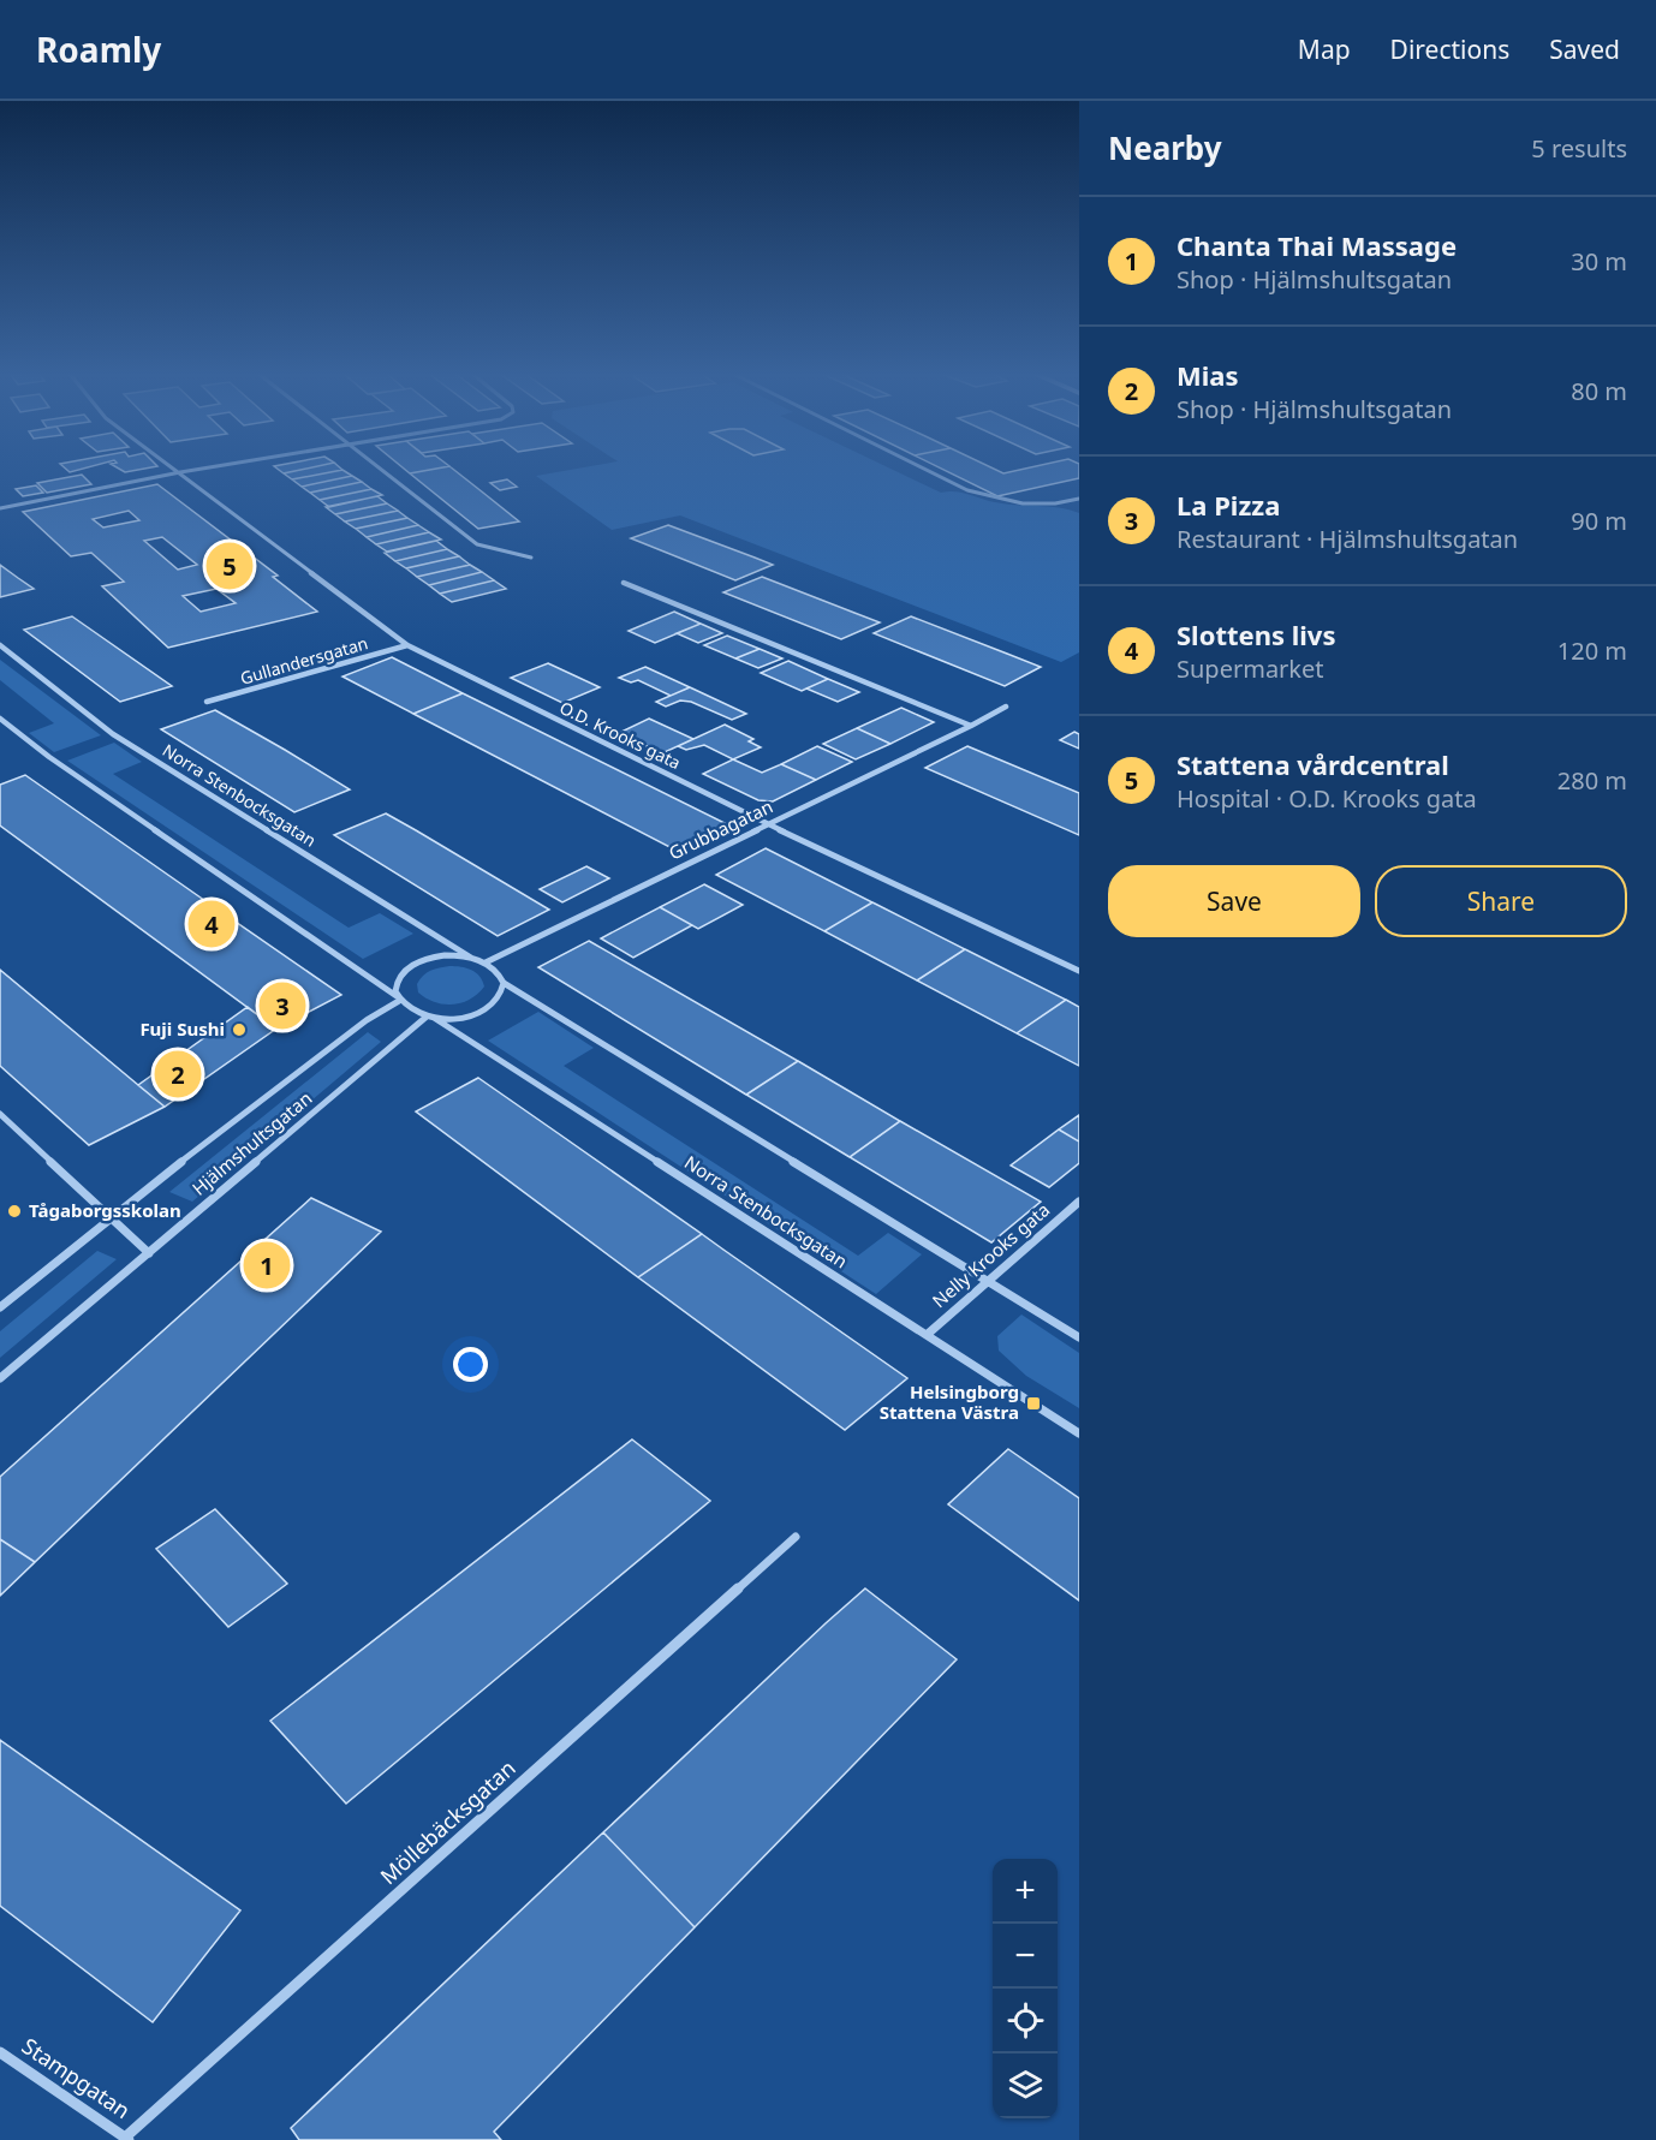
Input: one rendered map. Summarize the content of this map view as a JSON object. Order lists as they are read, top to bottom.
{
  "streets": {
    "street": [
      "Gullandersgatan",
      "O.D. Krooks gata",
      "Norra Stenbocksgatan",
      "Grubbagatan",
      "Hjälmshultsgatan",
      "Nelly Krooks gata",
      "Möllebäcksgatan",
      "Stampgatan"
    ]
  },
  "crossings": [
    ["Gullandersgatan", "O.D. Krooks gata"],
    ["O.D. Krooks gata", "Grubbagatan"],
    ["Norra Stenbocksgatan", "Grubbagatan"],
    ["Norra Stenbocksgatan", "Hjälmshultsgatan"],
    ["Norra Stenbocksgatan", "Nelly Krooks gata"],
    ["Grubbagatan", "Hjälmshultsgatan"],
    ["Möllebäcksgatan", "Stampgatan"]
  ],
  "places": {
    "other": ["Fuji Sushi", "Tågaborgsskolan"],
    "transit": ["Helsingborg Stattena Västra"]
  },
  "page": {
    "header": "Roamly",
    "nav": ["Map", "Directions", "Saved"],
    "heading": ["Nearby", "5 results"],
    "list": [
      {
        "mark": "1",
        "name": "Chanta Thai Massage",
        "note": "Shop · Hjälmshultsgatan",
        "value": "30 m"
      },
      {
        "mark": "2",
        "name": "Mias",
        "note": "Shop · Hjälmshultsgatan",
        "value": "80 m"
      },
      {
        "mark": "3",
        "name": "La Pizza",
        "note": "Restaurant · Hjälmshultsgatan",
        "value": "90 m"
      },
      {
        "mark": "4",
        "name": "Slottens livs",
        "note": "Supermarket",
        "value": "120 m"
      },
      {
        "mark": "5",
        "name": "Stattena vårdcentral",
        "note": "Hospital · O.D. Krooks gata",
        "value": "280 m"
      }
    ],
    "pins": [
      "5",
      "4",
      "3",
      "2",
      "1"
    ],
    "buttons": ["Save", "Share"],
    "map_buttons": ["+", "−"]
  }
}
